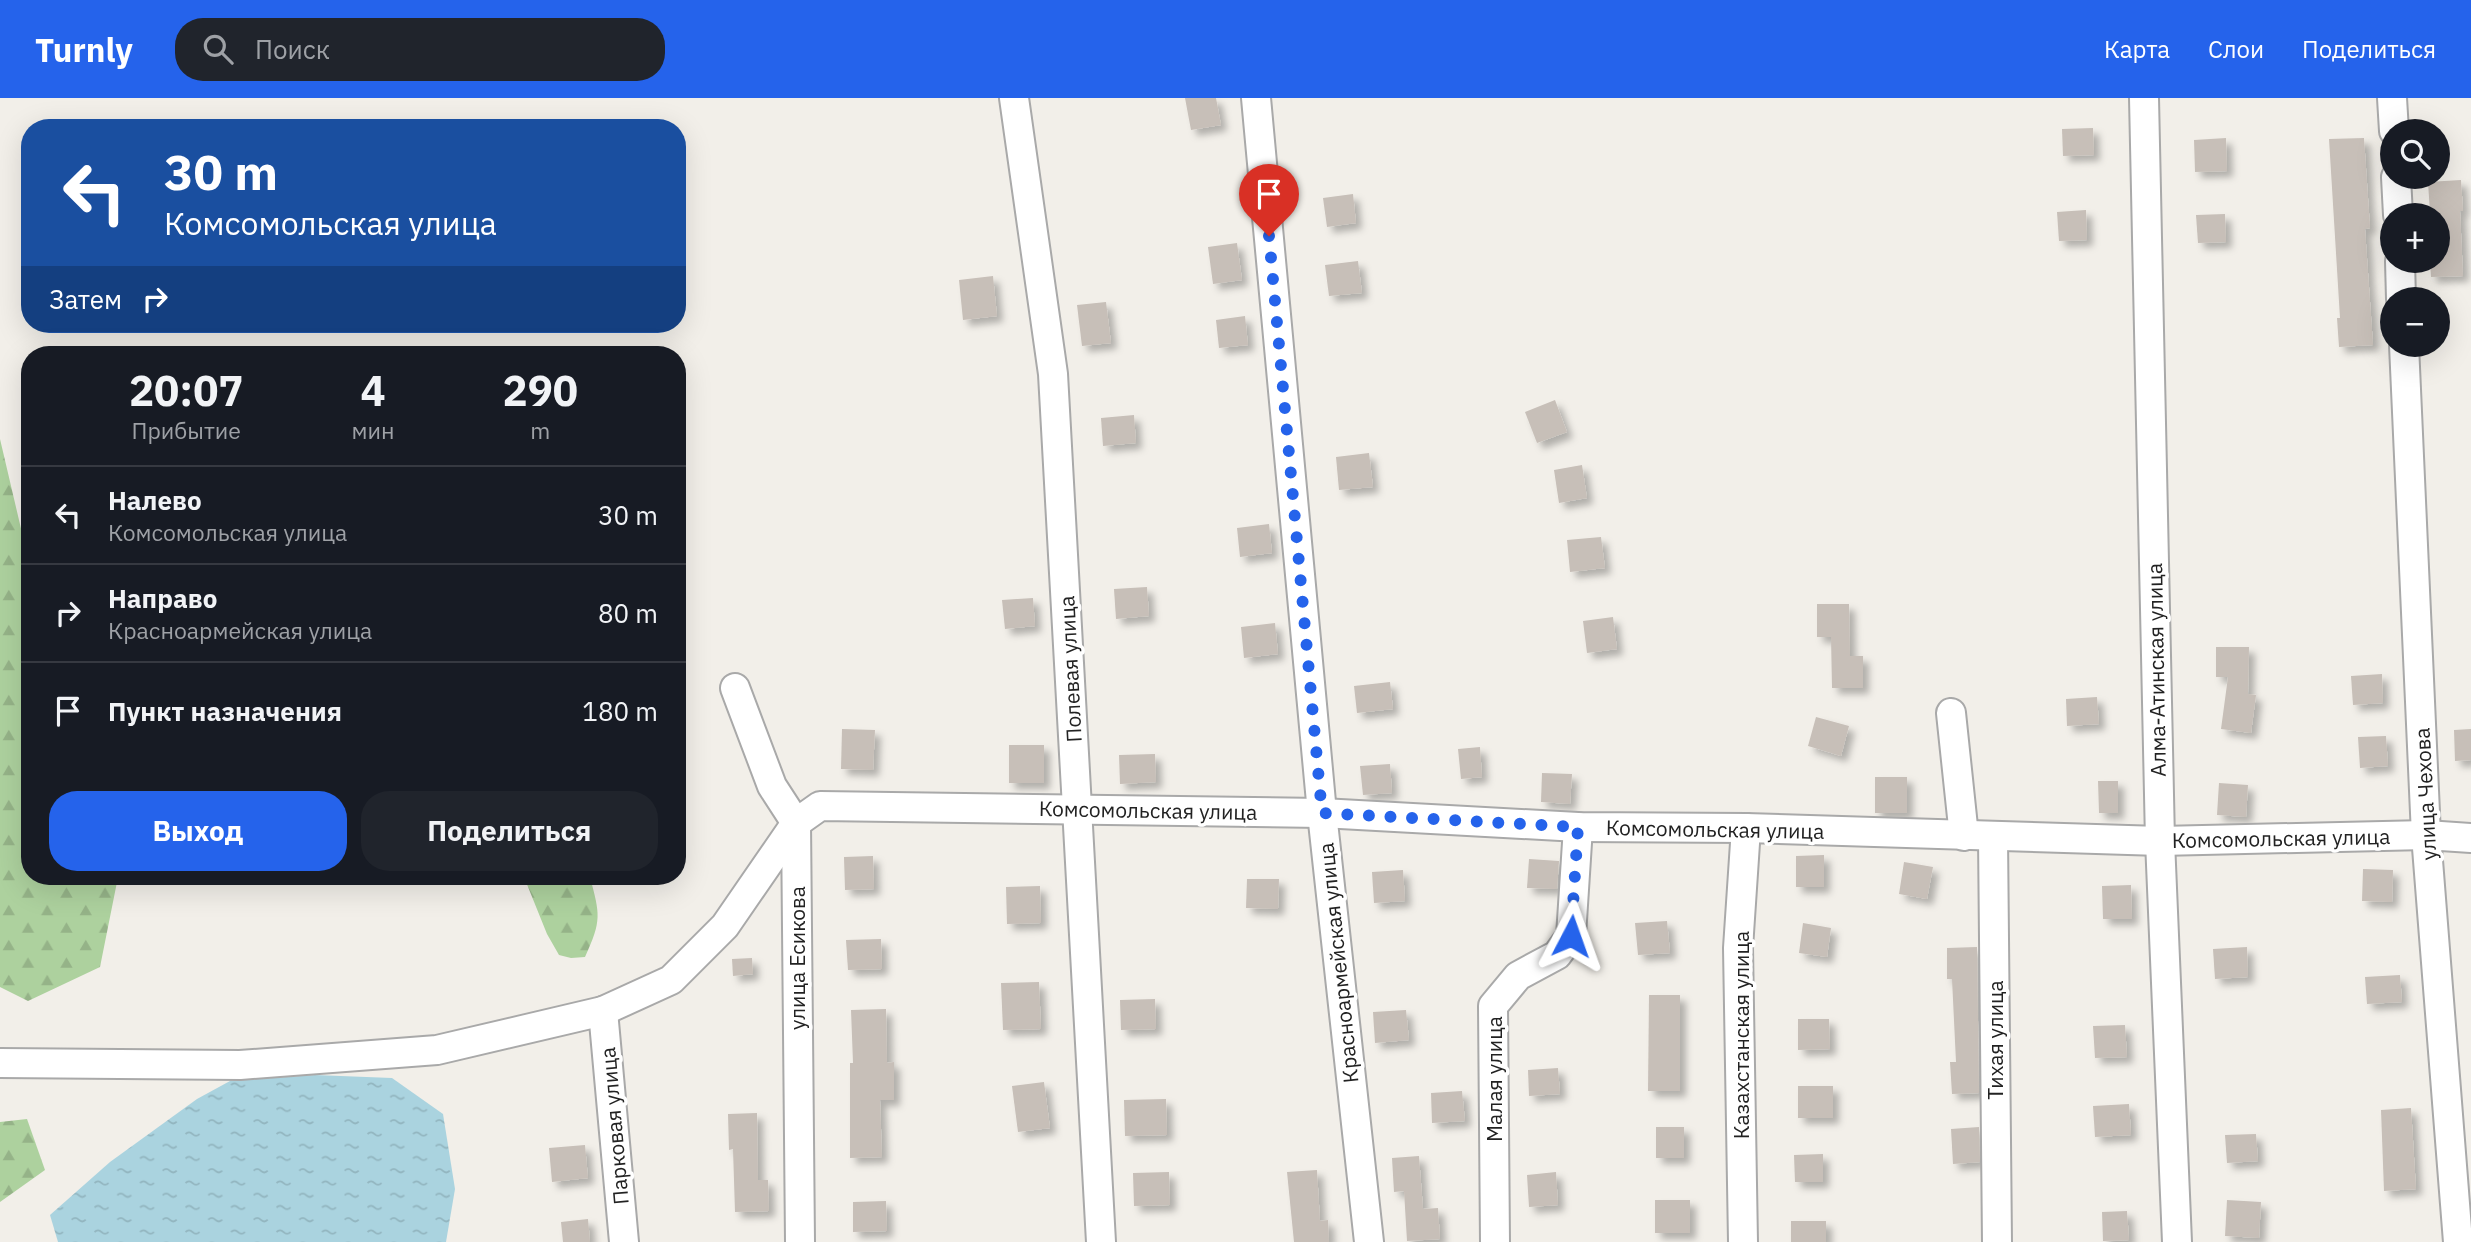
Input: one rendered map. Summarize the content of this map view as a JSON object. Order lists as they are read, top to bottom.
{
  "streets": {
    "street": [
      "Полевая улица",
      "Алма-Атинская улица",
      "улица Чехова",
      "Комсомольская улица",
      "улица Есикова",
      "Красноармейская улица",
      "Казахстанская улица",
      "Тихая улица",
      "Малая улица",
      "Парковая улица"
    ]
  },
  "crossings": [
    ["Полевая улица", "Комсомольская улица"],
    ["Алма-Атинская улица", "Комсомольская улица"],
    ["улица Чехова", "Комсомольская улица"],
    ["Комсомольская улица", "улица Есикова"],
    ["Комсомольская улица", "Красноармейская улица"],
    ["Комсомольская улица", "Казахстанская улица"],
    ["Комсомольская улица", "Тихая улица"],
    ["Комсомольская улица", "Малая улица"]
  ],
  "page": {
    "header": "Turnly",
    "search": "Поиск",
    "nav": ["Карта", "Слои", "Поделиться"],
    "map_buttons": ["+", "−"],
    "turn": ["30 m", "Комсомольская улица"],
    "then": "Затем",
    "eta": [
      "20:07",
      "Прибытие",
      "4",
      "мин",
      "290",
      "m"
    ],
    "list": [
      {
        "name": "Налево",
        "note": "Комсомольская улица",
        "value": "30 m"
      },
      {
        "name": "Направо",
        "note": "Красноармейская улица",
        "value": "80 m"
      },
      {
        "name": "Пункт назначения",
        "value": "180 m"
      }
    ],
    "buttons": ["Выход", "Поделиться"]
  }
}
